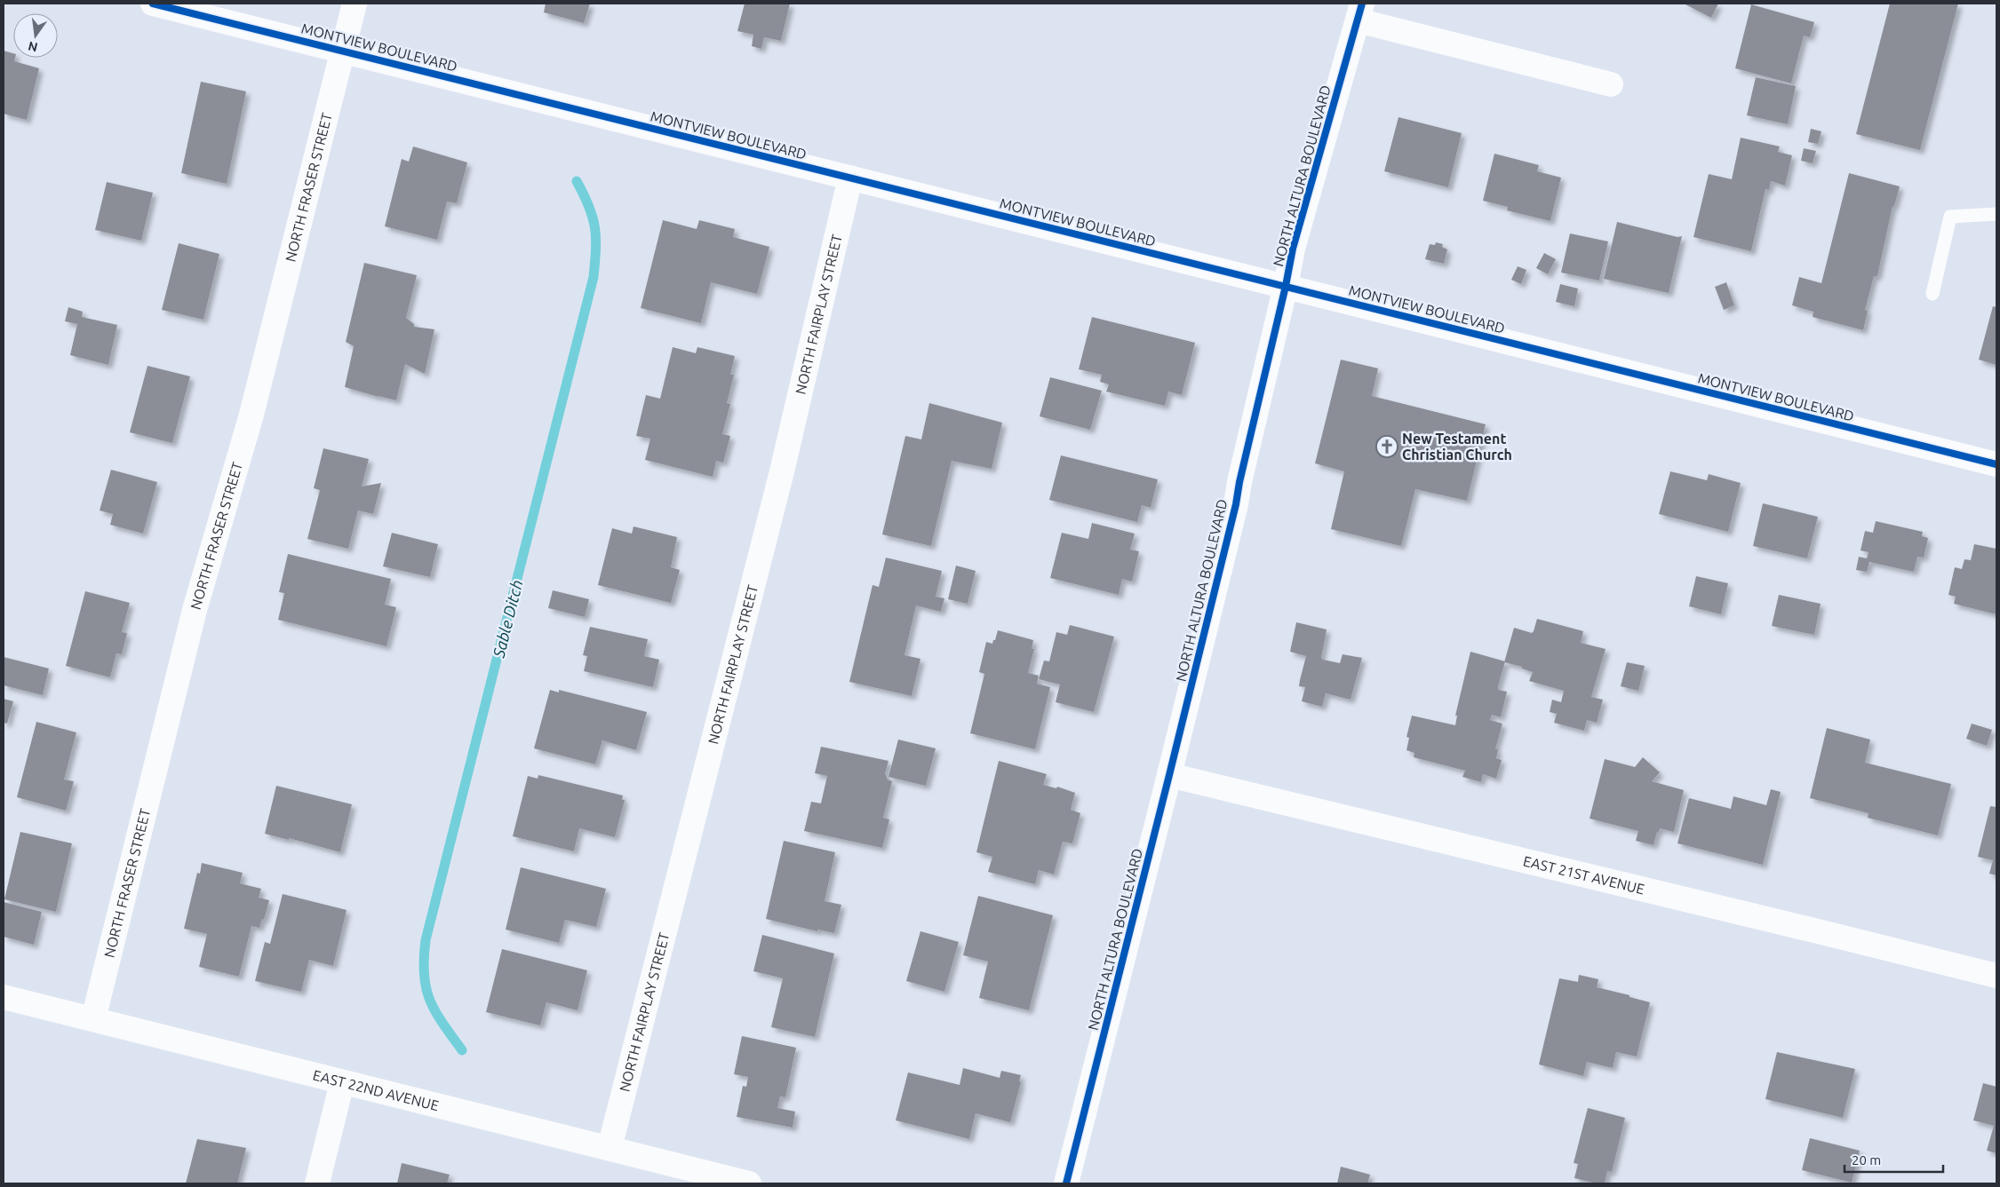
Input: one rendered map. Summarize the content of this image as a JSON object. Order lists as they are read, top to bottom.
{
  "streets": {
    "street": [
      "MONTVIEW BOULEVARD",
      "NORTH ALTURA BOULEVARD",
      "NORTH FRASER STREET",
      "NORTH FAIRPLAY STREET",
      "EAST 21ST AVENUE",
      "EAST 22ND AVENUE"
    ]
  },
  "crossings": [
    ["MONTVIEW BOULEVARD", "NORTH ALTURA BOULEVARD"],
    ["MONTVIEW BOULEVARD", "NORTH FRASER STREET"],
    ["MONTVIEW BOULEVARD", "NORTH FAIRPLAY STREET"],
    ["NORTH ALTURA BOULEVARD", "EAST 21ST AVENUE"],
    ["NORTH FRASER STREET", "EAST 22ND AVENUE"],
    ["NORTH FAIRPLAY STREET", "EAST 22ND AVENUE"]
  ],
  "water": ["Sable Ditch"],
  "places": {
    "church": ["New Testament Christian Church"]
  },
  "scale_bar": "20 m",
  "north": "bottom"
}
